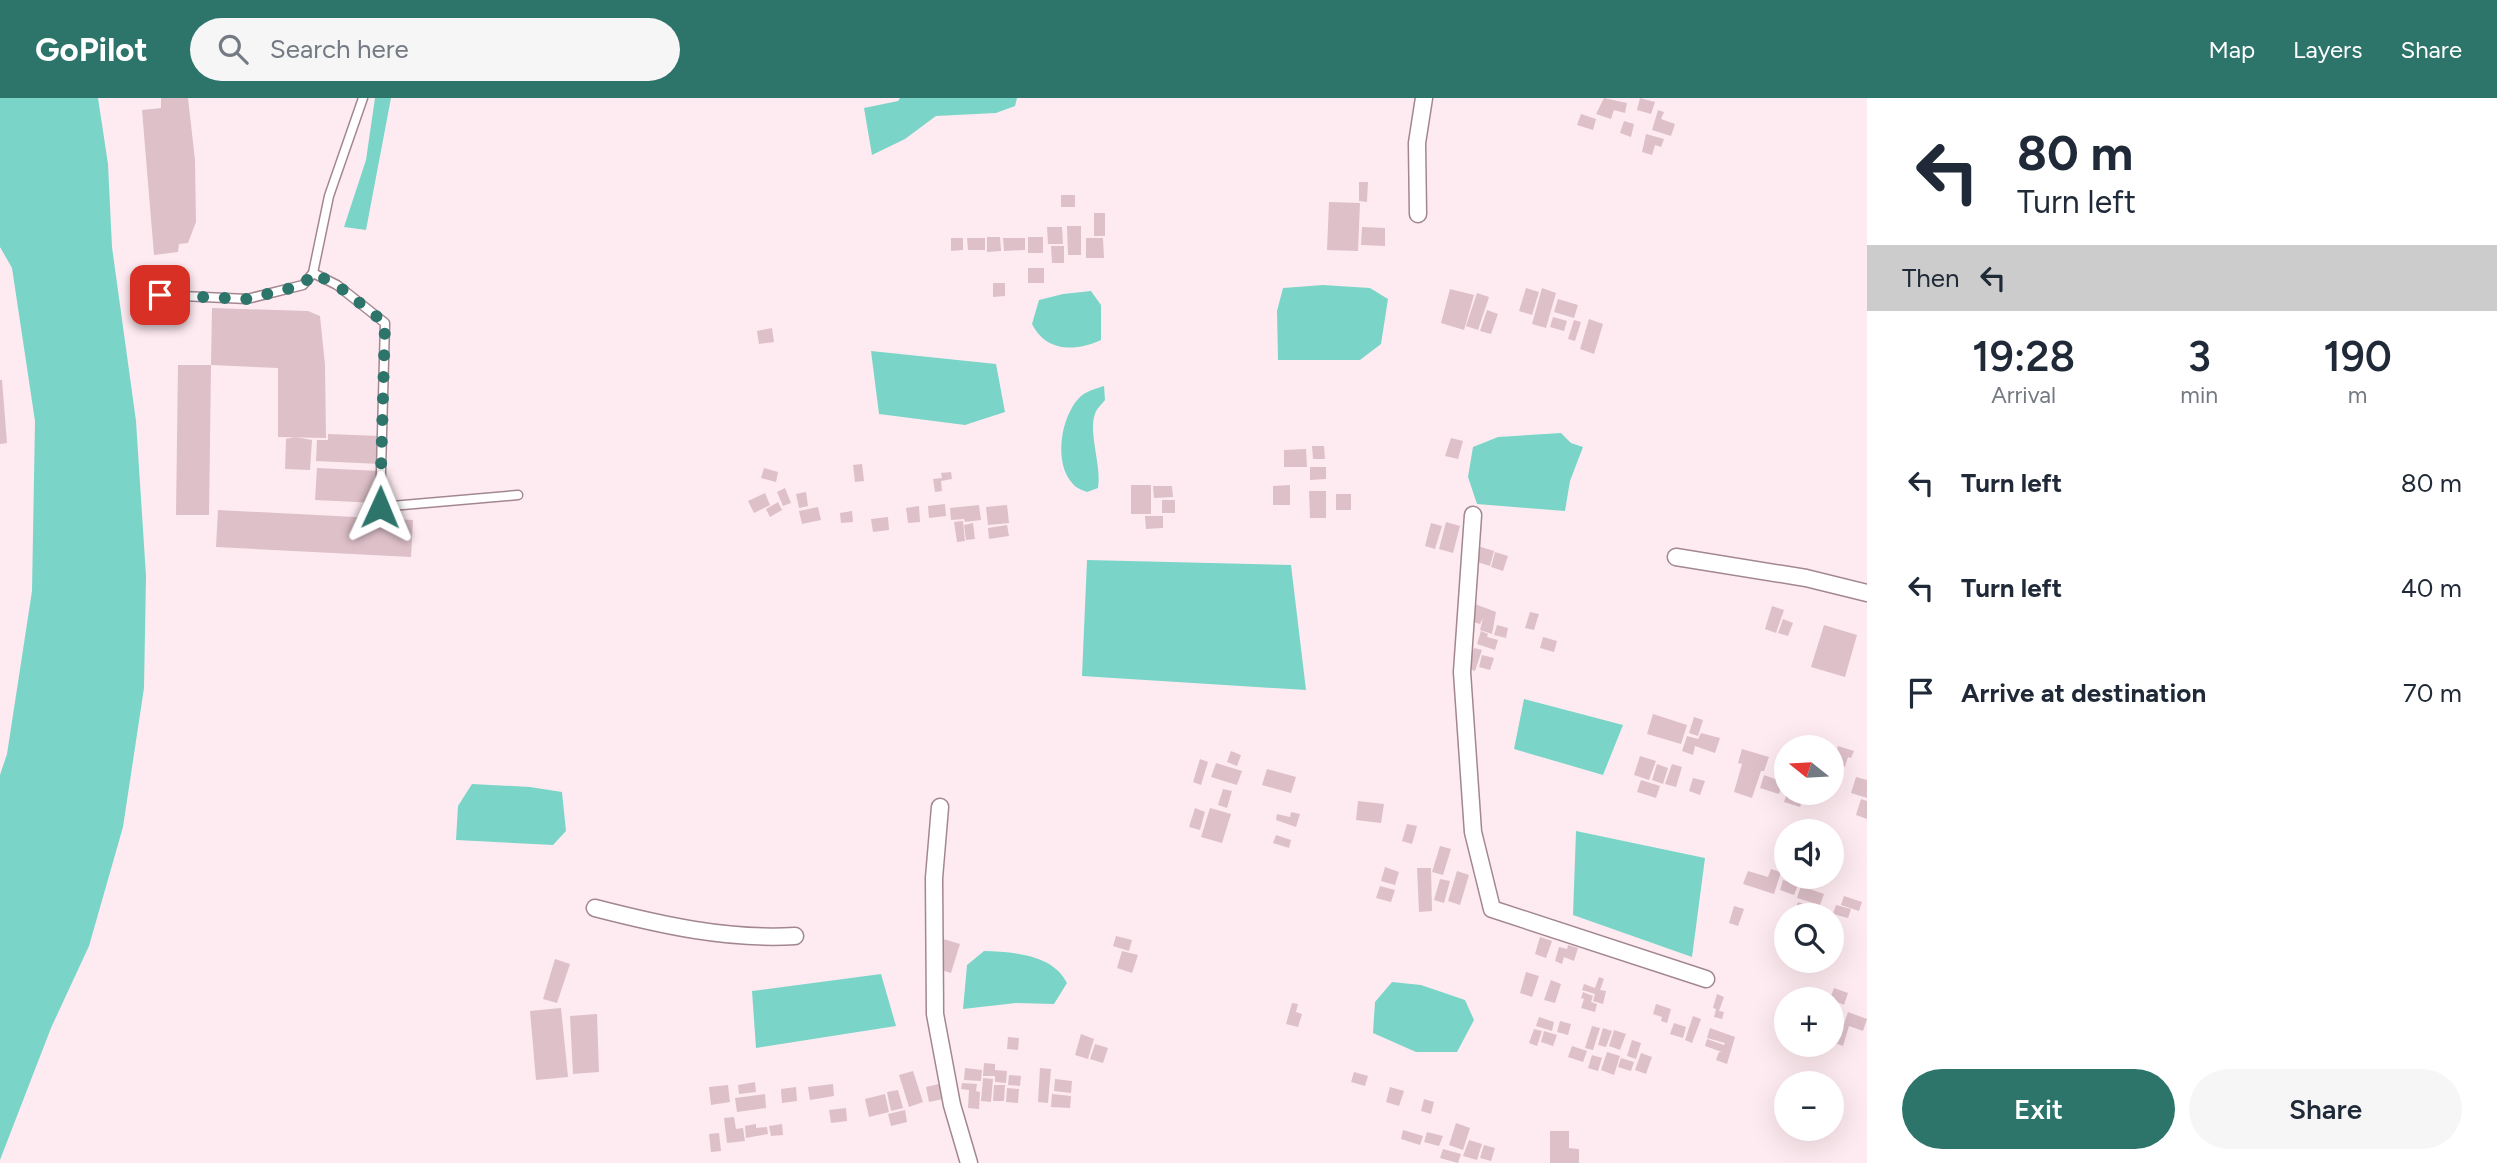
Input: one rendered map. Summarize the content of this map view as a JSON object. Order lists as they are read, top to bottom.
{
  "north": "left",
  "page": {
    "header": "GoPilot",
    "search": "Search here",
    "nav": ["Map", "Layers", "Share"],
    "turn": ["80 m", "Turn left"],
    "then": "Then",
    "eta": [
      "19:28",
      "Arrival",
      "3",
      "min",
      "190",
      "m"
    ],
    "list": [
      {
        "name": "Turn left",
        "value": "80 m"
      },
      {
        "name": "Turn left",
        "value": "40 m"
      },
      {
        "name": "Arrive at destination",
        "value": "70 m"
      }
    ],
    "map_buttons": ["+", "−"],
    "buttons": ["Exit", "Share"]
  }
}
